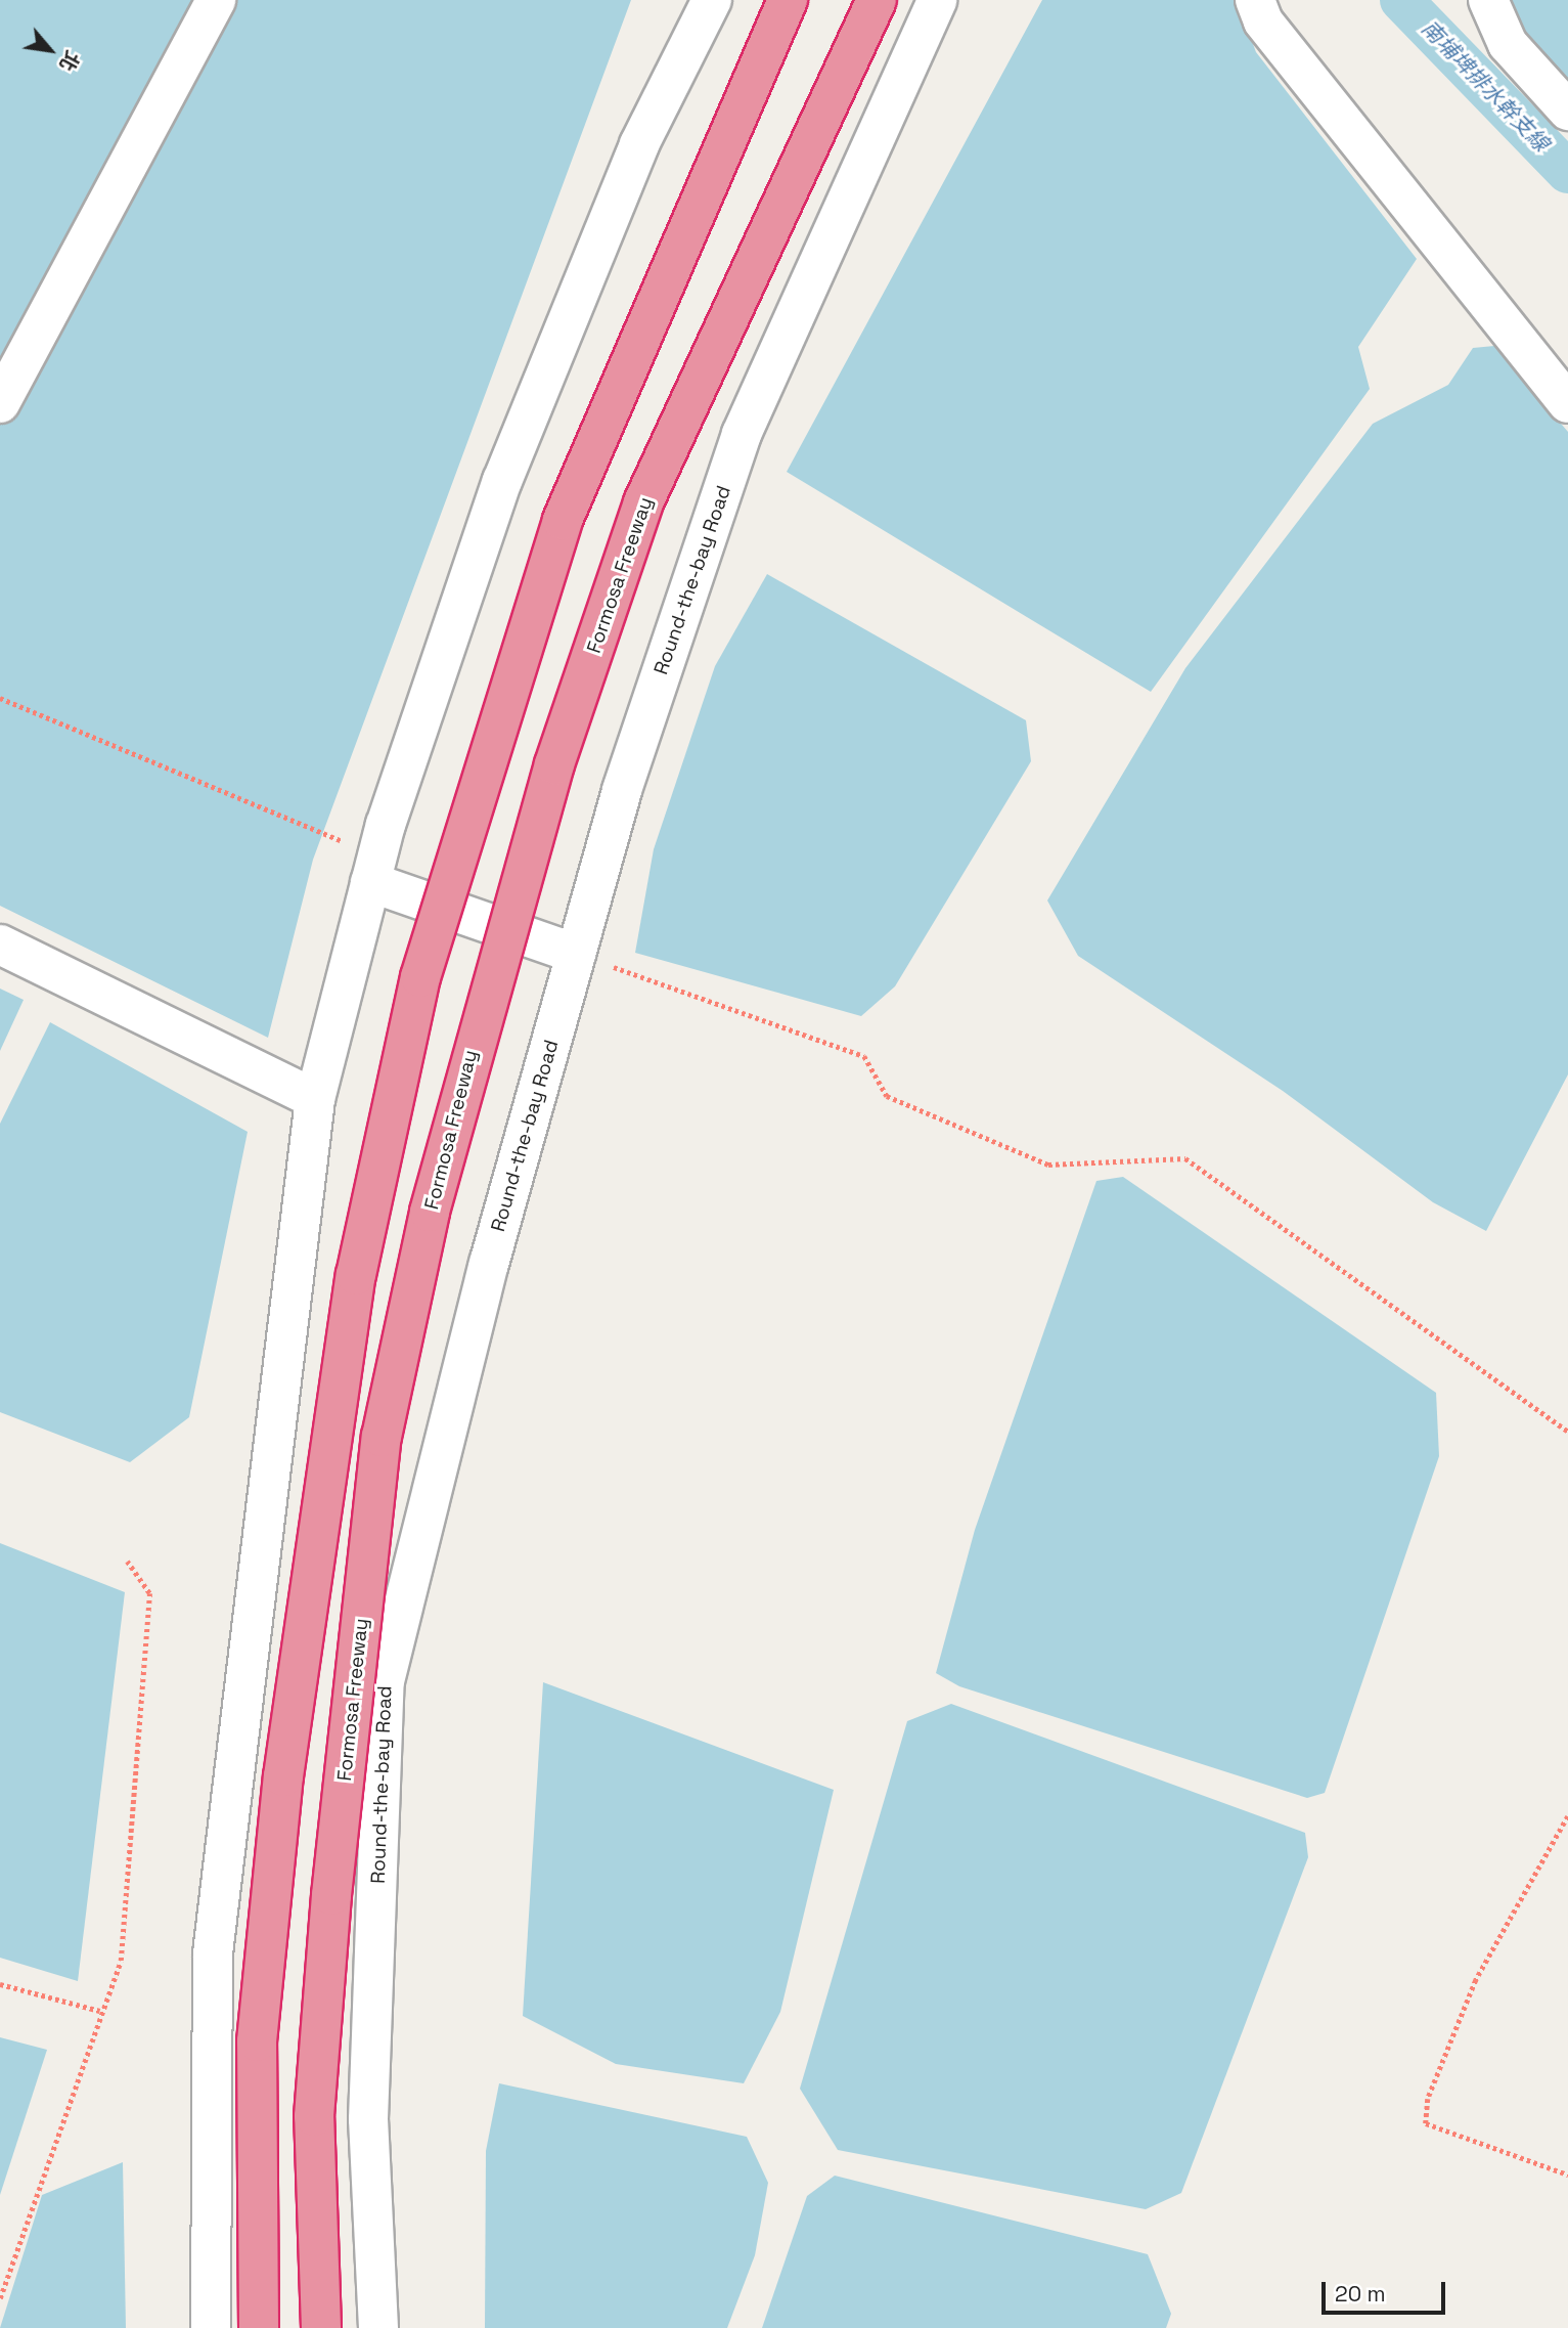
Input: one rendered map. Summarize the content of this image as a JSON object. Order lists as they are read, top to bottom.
{
  "streets": {
    "highway": ["Formosa Freeway"],
    "street": ["Round-the-bay Road"]
  },
  "water": ["南埔埤排水幹支線"],
  "scale_bar": "20 m",
  "north": "bottom right"
}
